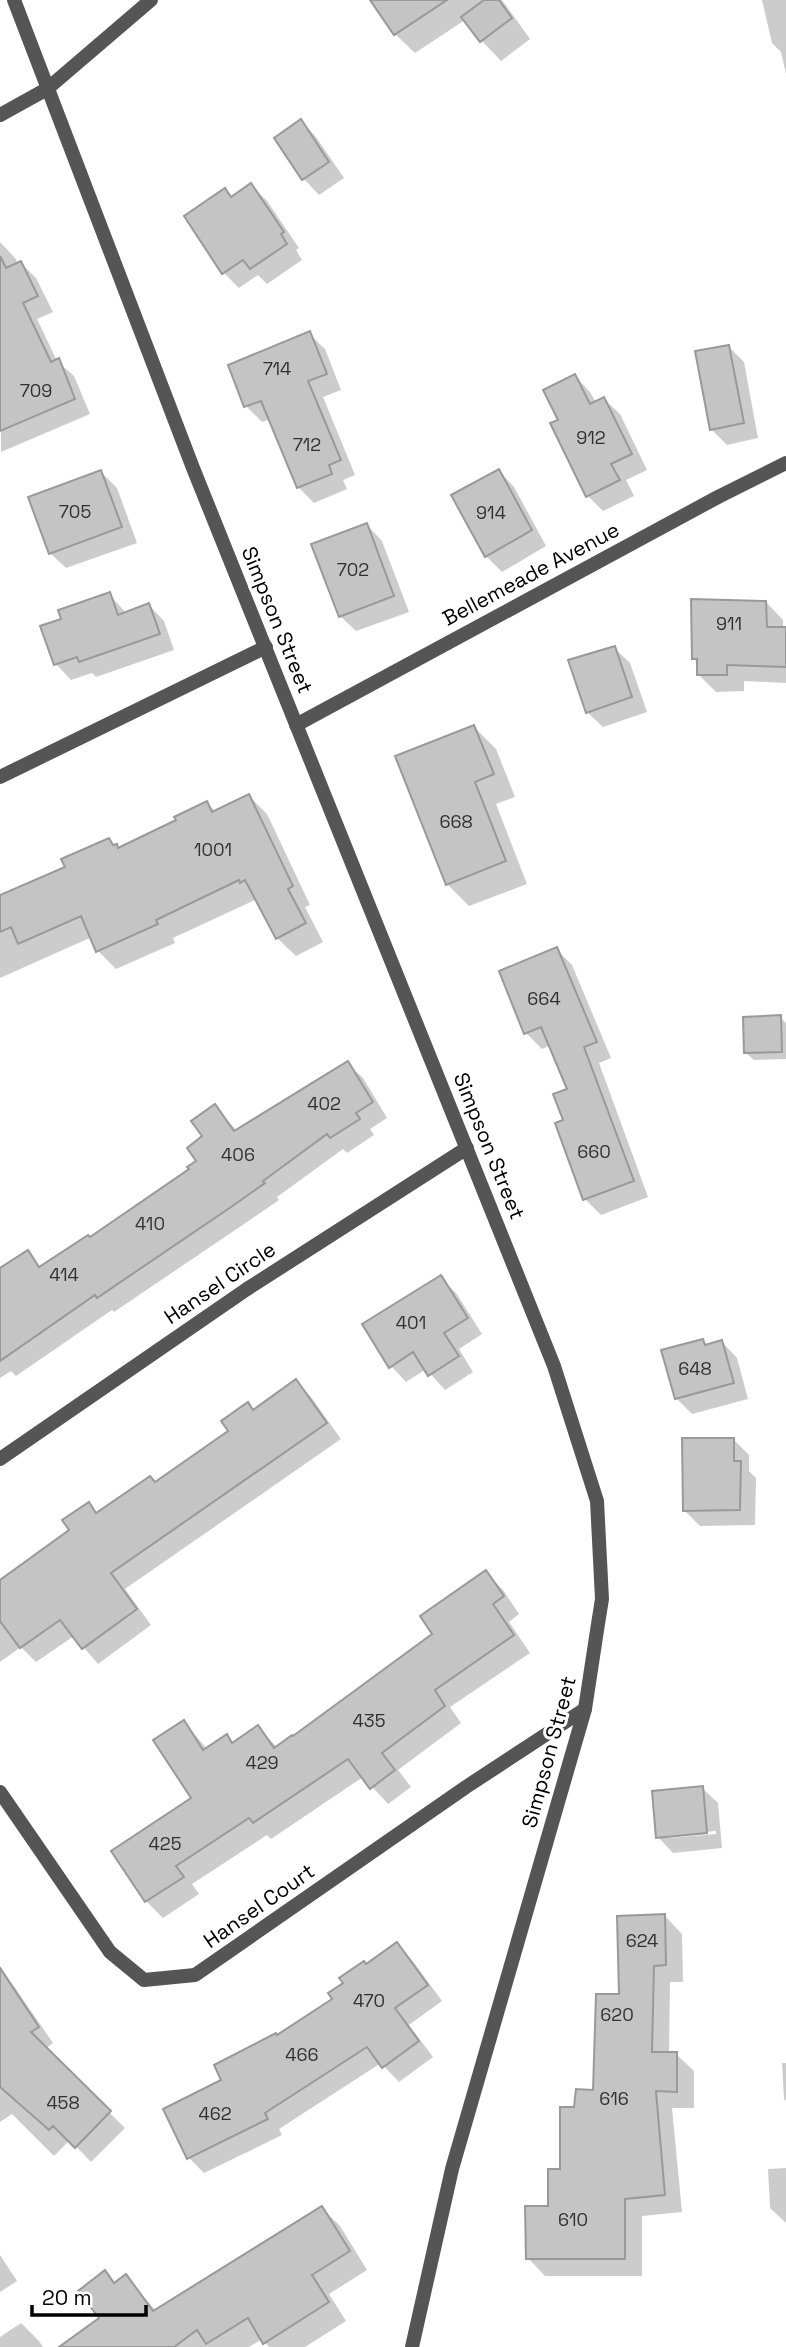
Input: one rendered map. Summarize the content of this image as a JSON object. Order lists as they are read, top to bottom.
{
  "streets": {
    "street": [
      "Bellemeade Avenue",
      "Simpson Street",
      "Hansel Circle",
      "Hansel Court"
    ]
  },
  "crossings": [
    ["Bellemeade Avenue", "Simpson Street"],
    ["Simpson Street", "Hansel Circle"],
    ["Simpson Street", "Hansel Court"]
  ],
  "house_numbers": [
    "714",
    "709",
    "912",
    "712",
    "705",
    "914",
    "702",
    "911",
    "668",
    "1001",
    "664",
    "402",
    "660",
    "406",
    "410",
    "414",
    "401",
    "648",
    "435",
    "429",
    "425",
    "624",
    "470",
    "620",
    "466",
    "616",
    "458",
    "462",
    "610"
  ],
  "scale_bar": "20 m"
}
